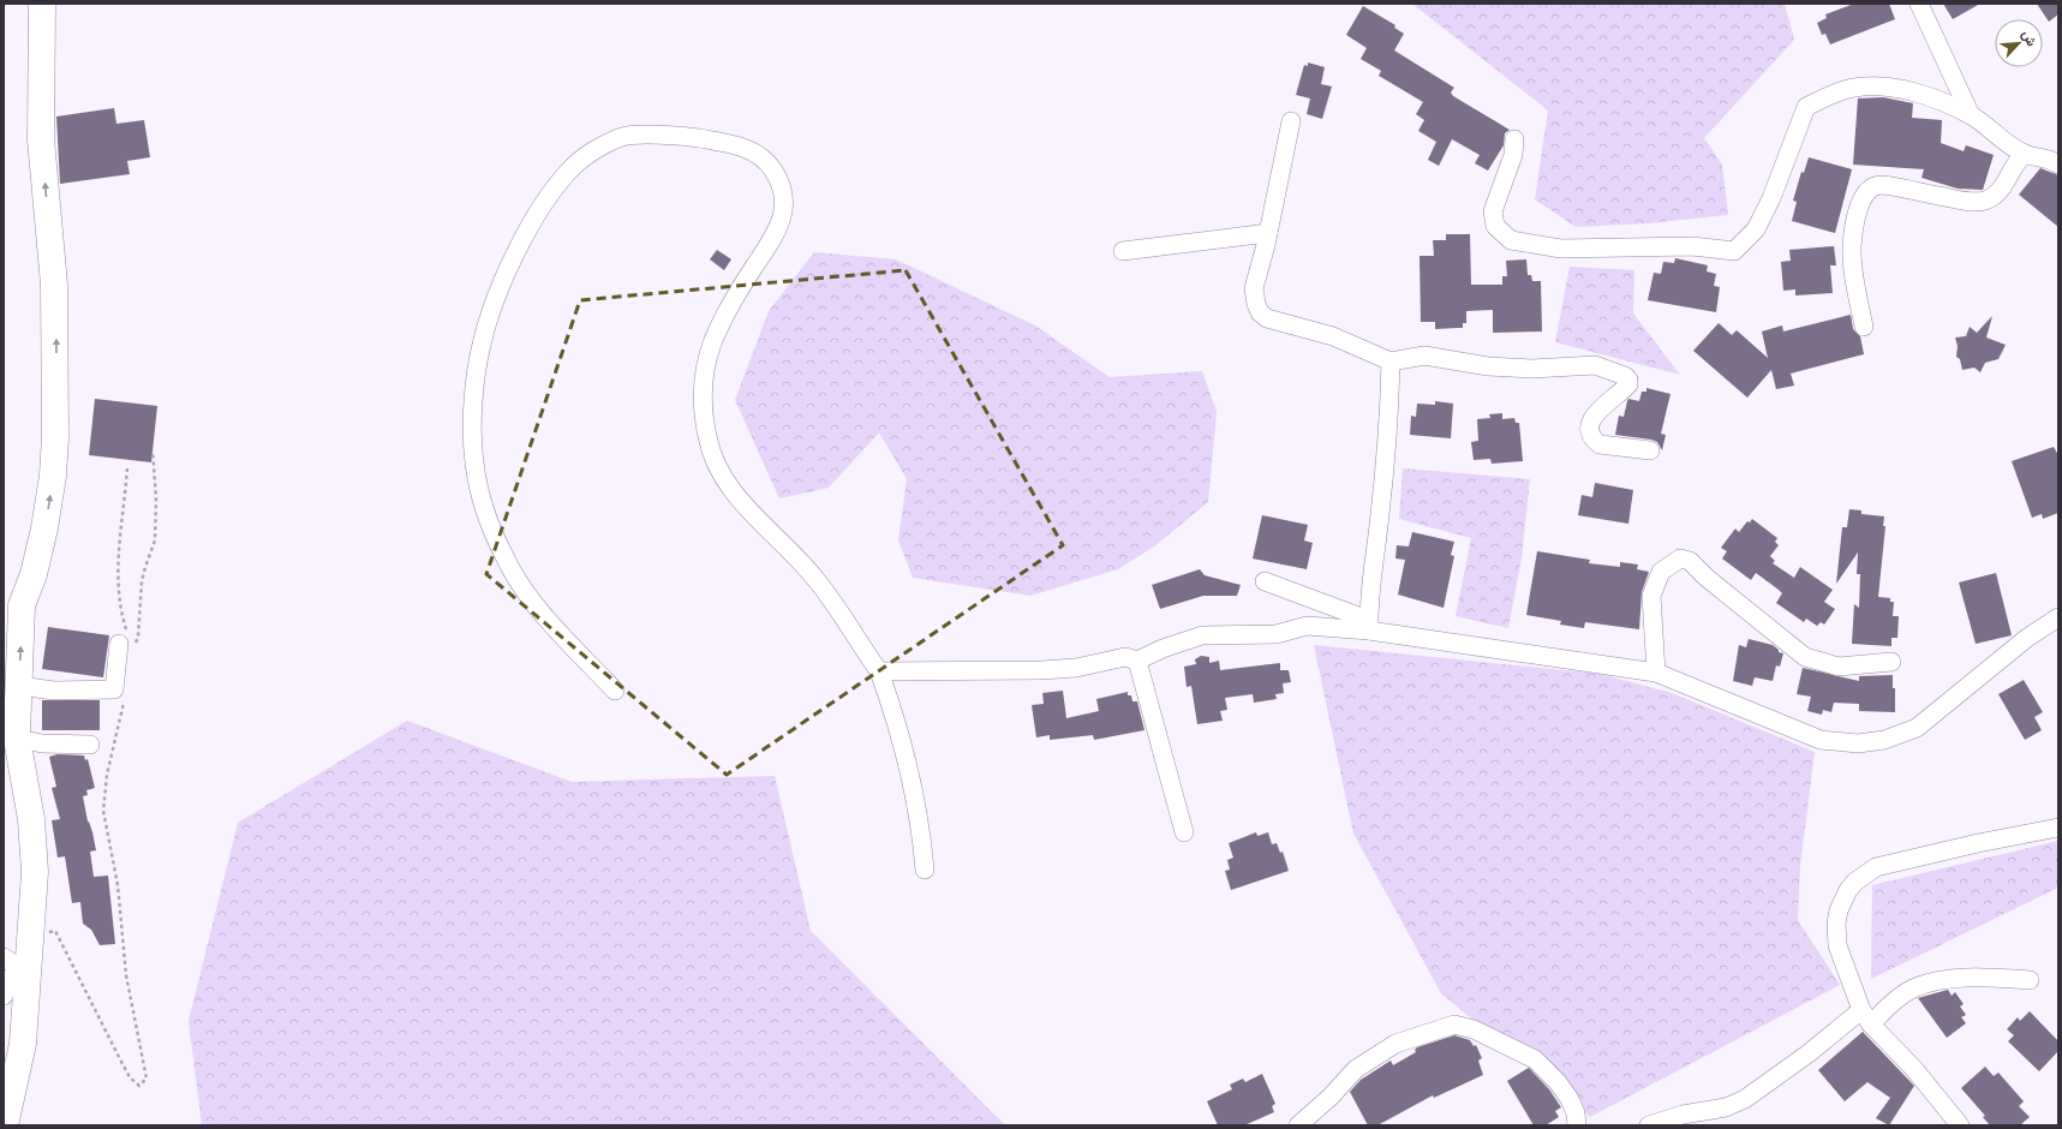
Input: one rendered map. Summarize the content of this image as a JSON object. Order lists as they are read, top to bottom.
{
  "north": "top right"
}
